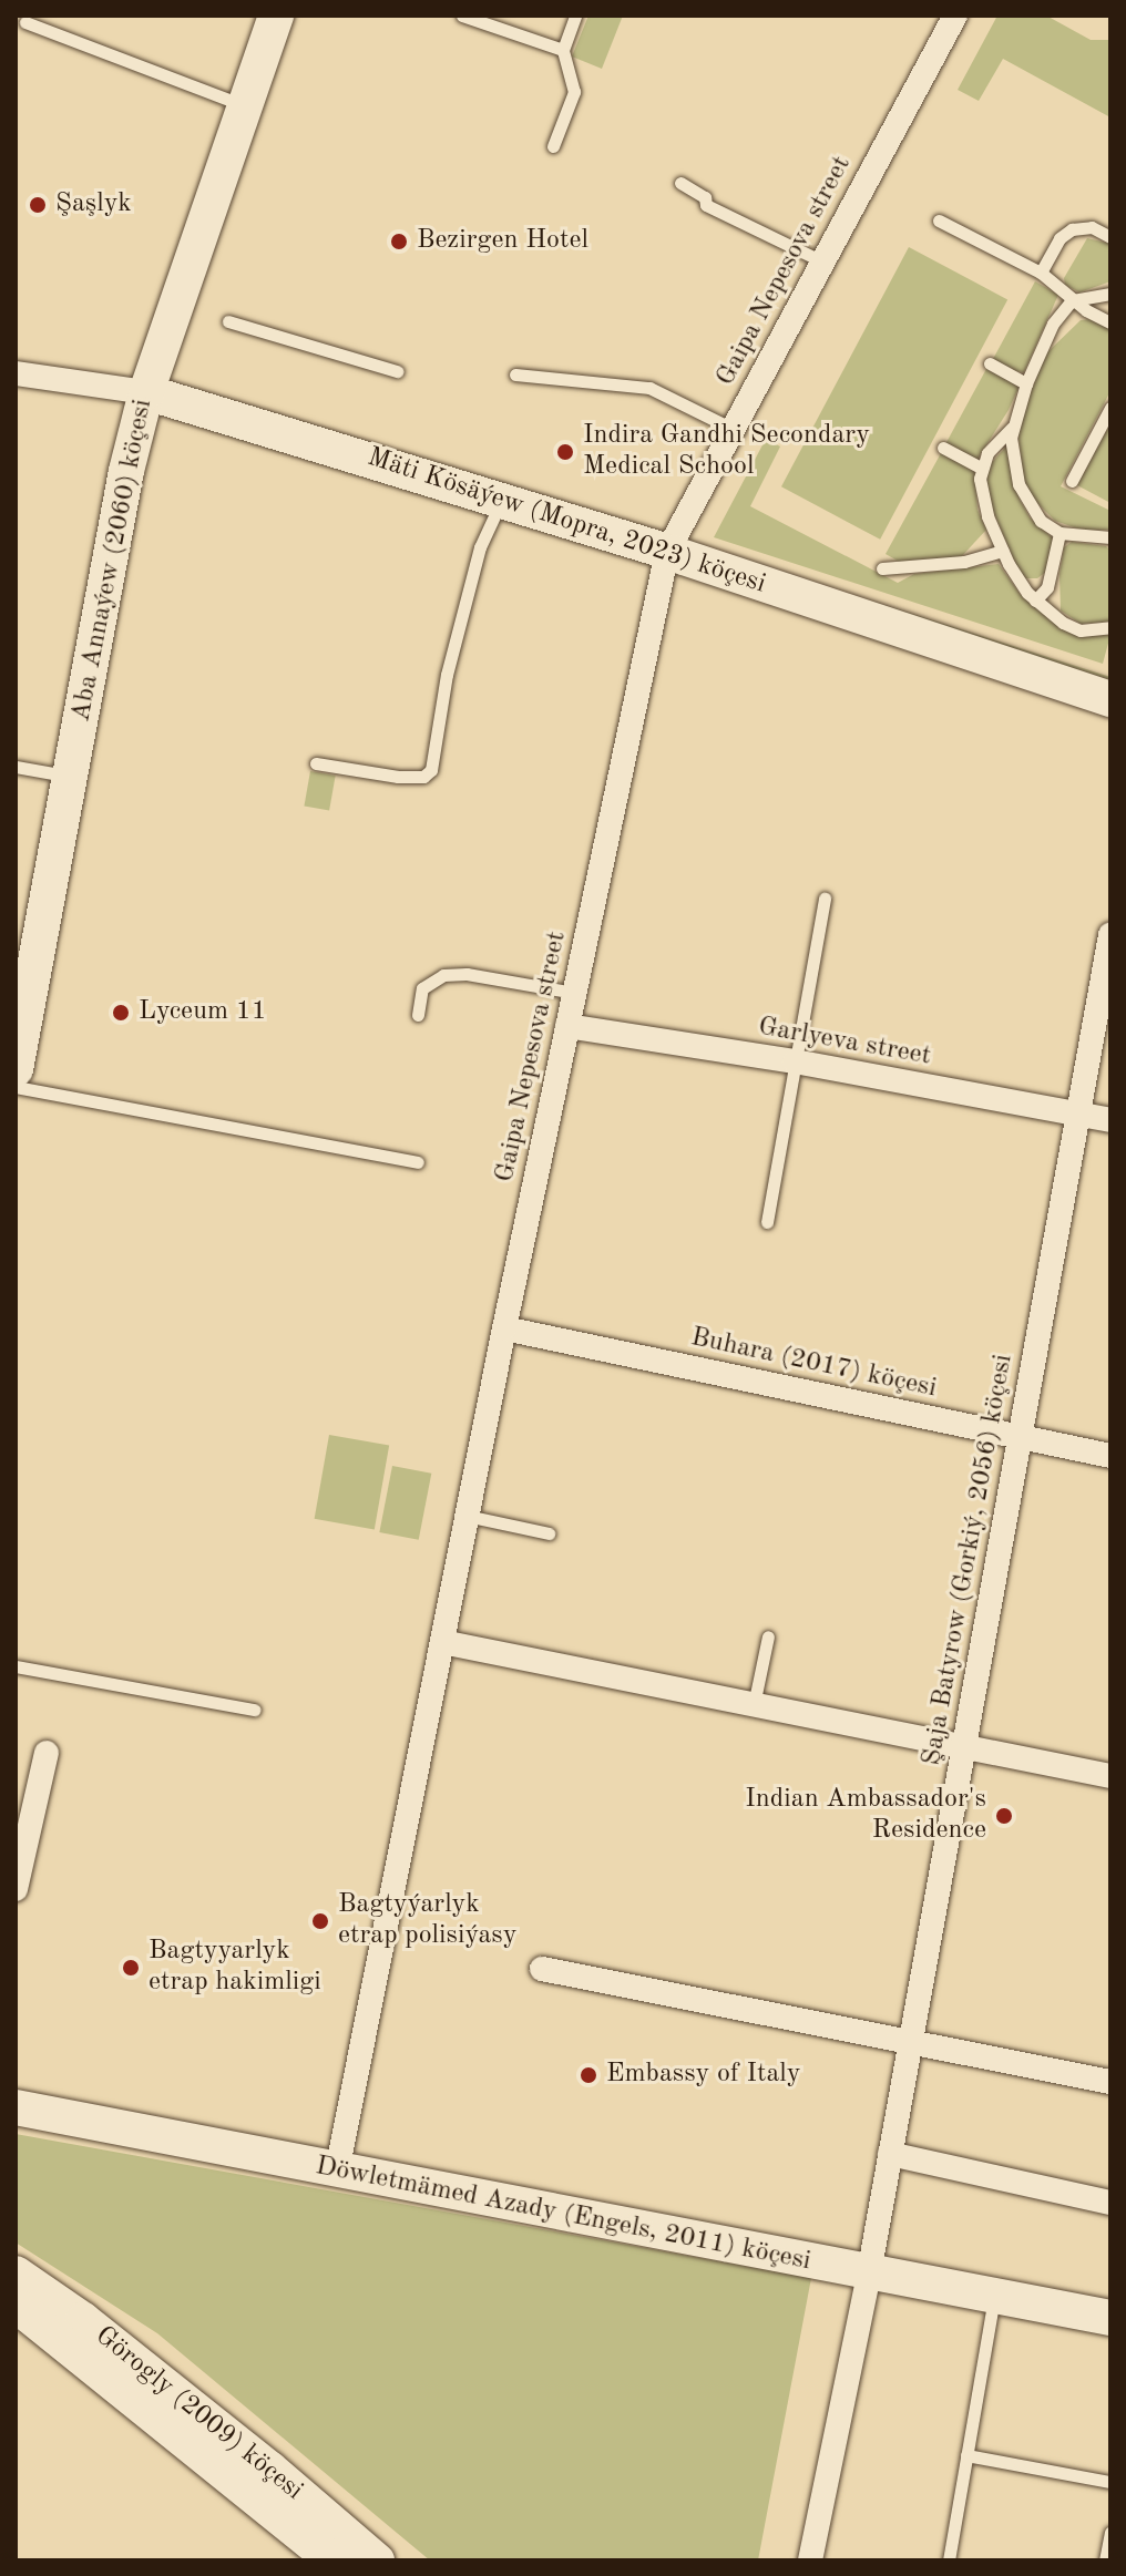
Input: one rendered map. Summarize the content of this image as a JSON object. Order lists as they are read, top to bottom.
{
  "streets": {
    "street": [
      "Gaipa Nepesova street",
      "Mäti Kösäýew (Mopra, 2023) köçesi",
      "Aba Annaýew (2060) köçesi",
      "Garlyeva street",
      "Buhara (2017) köçesi",
      "Şaja Batyrow (Gorkiý, 2056) köçesi",
      "Döwletmämed Azady (Engels, 2011) köçesi",
      "Görogly (2009) köçesi"
    ]
  },
  "crossings": [
    ["Gaipa Nepesova street", "Mäti Kösäýew (Mopra, 2023) köçesi"],
    ["Gaipa Nepesova street", "Garlyeva street"],
    ["Gaipa Nepesova street", "Buhara (2017) köçesi"],
    ["Gaipa Nepesova street", "Döwletmämed Azady (Engels, 2011) köçesi"],
    ["Mäti Kösäýew (Mopra, 2023) köçesi", "Aba Annaýew (2060) köçesi"],
    ["Garlyeva street", "Şaja Batyrow (Gorkiý, 2056) köçesi"],
    ["Buhara (2017) köçesi", "Şaja Batyrow (Gorkiý, 2056) köçesi"],
    ["Şaja Batyrow (Gorkiý, 2056) köçesi", "Döwletmämed Azady (Engels, 2011) köçesi"]
  ],
  "places": [
    "Şaşlyk",
    "Bezirgen Hotel",
    "Indira Gandhi Secondary Medical School",
    "Lyceum 11",
    "Indian Ambassador's Residence",
    "Bagtyýarlyk etrap polisiýasy",
    "Bagtyyarlyk etrap hakimligi",
    "Embassy of Italy"
  ]
}
